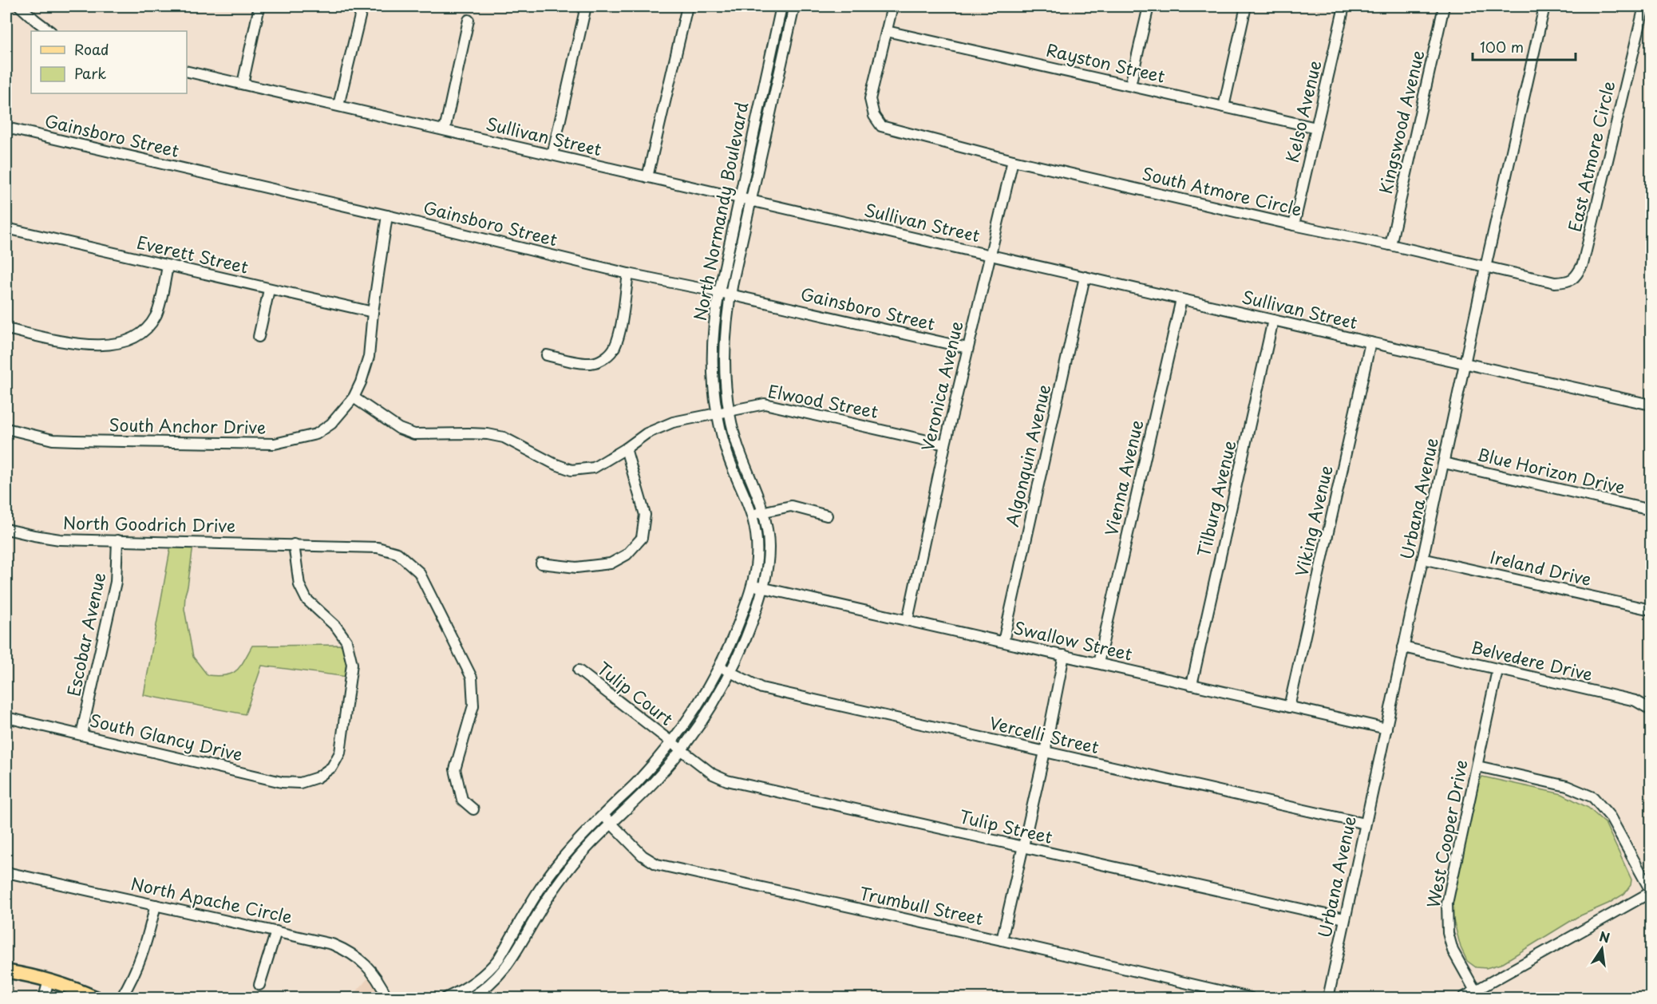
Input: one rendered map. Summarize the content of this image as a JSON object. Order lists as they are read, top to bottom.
{
  "streets": {
    "street": [
      "Rayston Street",
      "Kelso Avenue",
      "Kingswood Avenue",
      "Gainsboro Street",
      "Sullivan Street",
      "East Atmore Circle",
      "South Atmore Circle",
      "North Normandy Boulevard",
      "Everett Street",
      "Veronica Avenue",
      "Elwood Street",
      "South Anchor Drive",
      "Algonquin Avenue",
      "Blue Horizon Drive",
      "Vienna Avenue",
      "Tilburg Avenue",
      "Urbana Avenue",
      "Viking Avenue",
      "North Goodrich Drive",
      "Ireland Drive",
      "Escobar Avenue",
      "Swallow Street",
      "Belvedere Drive",
      "Tulip Court",
      "Vercelli Street",
      "South Glancy Drive",
      "Tulip Street",
      "West Cooper Drive",
      "North Apache Circle",
      "Trumbull Street"
    ]
  },
  "crossings": [
    ["Rayston Street", "Kelso Avenue"],
    ["Rayston Street", "South Atmore Circle"],
    ["Kelso Avenue", "South Atmore Circle"],
    ["Kingswood Avenue", "South Atmore Circle"],
    ["Gainsboro Street", "North Normandy Boulevard"],
    ["Gainsboro Street", "Veronica Avenue"],
    ["Gainsboro Street", "South Anchor Drive"],
    ["Sullivan Street", "North Normandy Boulevard"],
    ["Sullivan Street", "Veronica Avenue"],
    ["Sullivan Street", "Algonquin Avenue"],
    ["Sullivan Street", "Vienna Avenue"],
    ["Sullivan Street", "Tilburg Avenue"],
    ["Sullivan Street", "Urbana Avenue"],
    ["Sullivan Street", "Viking Avenue"],
    ["East Atmore Circle", "South Atmore Circle"],
    ["South Atmore Circle", "Veronica Avenue"],
    ["South Atmore Circle", "Urbana Avenue"],
    ["North Normandy Boulevard", "Elwood Street"],
    ["North Normandy Boulevard", "Swallow Street"],
    ["North Normandy Boulevard", "Tulip Court"],
    ["North Normandy Boulevard", "Vercelli Street"],
    ["North Normandy Boulevard", "Tulip Street"],
    ["North Normandy Boulevard", "Trumbull Street"],
    ["Everett Street", "South Anchor Drive"],
    ["Veronica Avenue", "Elwood Street"],
    ["Veronica Avenue", "Swallow Street"],
    ["Elwood Street", "South Anchor Drive"],
    ["Algonquin Avenue", "Swallow Street"],
    ["Blue Horizon Drive", "Urbana Avenue"],
    ["Vienna Avenue", "Swallow Street"],
    ["Tilburg Avenue", "Swallow Street"],
    ["Urbana Avenue", "Ireland Drive"],
    ["Urbana Avenue", "Swallow Street"],
    ["Urbana Avenue", "Belvedere Drive"],
    ["Urbana Avenue", "Vercelli Street"],
    ["Urbana Avenue", "Tulip Street"],
    ["Viking Avenue", "Swallow Street"],
    ["North Goodrich Drive", "Escobar Avenue"],
    ["North Goodrich Drive", "South Glancy Drive"],
    ["Escobar Avenue", "South Glancy Drive"],
    ["Belvedere Drive", "West Cooper Drive"],
    ["Tulip Court", "Tulip Street"]
  ],
  "legend": ["Road", "Park"],
  "scale_bar": "100 m",
  "north": "top"
}
